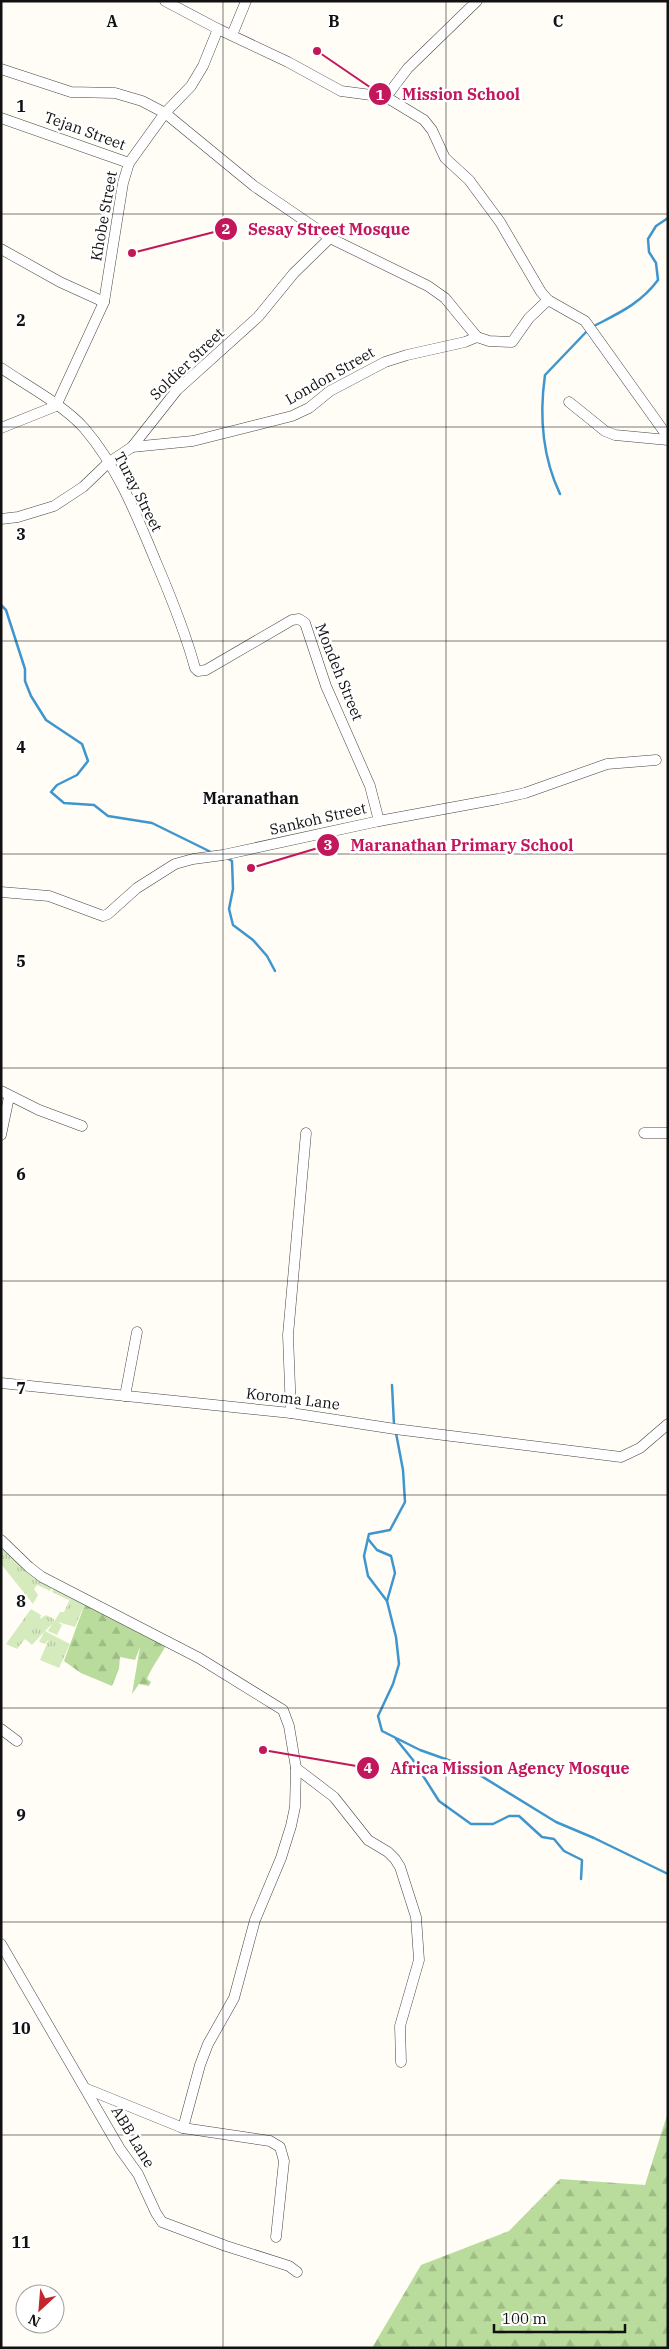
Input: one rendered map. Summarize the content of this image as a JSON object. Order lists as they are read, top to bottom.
{
  "streets": {
    "street": [
      "Tejan Street",
      "Khobe Street",
      "Soldier Street",
      "London Street",
      "Turay Street",
      "Mondeh Street",
      "Sankoh Street",
      "Koroma Lane",
      "ABB Lane"
    ]
  },
  "crossings": [
    ["Tejan Street", "Khobe Street"],
    ["Khobe Street", "Turay Street"],
    ["Soldier Street", "London Street"],
    ["Soldier Street", "Turay Street"],
    ["Turay Street", "Mondeh Street"],
    ["Mondeh Street", "Sankoh Street"]
  ],
  "districts": ["Maranathan"],
  "places": [
    "Mission School",
    "Sesay Street Mosque",
    "Maranathan Primary School",
    "Africa Mission Agency Mosque"
  ],
  "scale_bar": "100 m",
  "north": "bottom left",
  "grid": {
    "columns": ["A", "B", "C"],
    "rows": [
      "1",
      "2",
      "3",
      "4",
      "5",
      "6",
      "7",
      "8",
      "9",
      "10",
      "11"
    ]
  }
}
